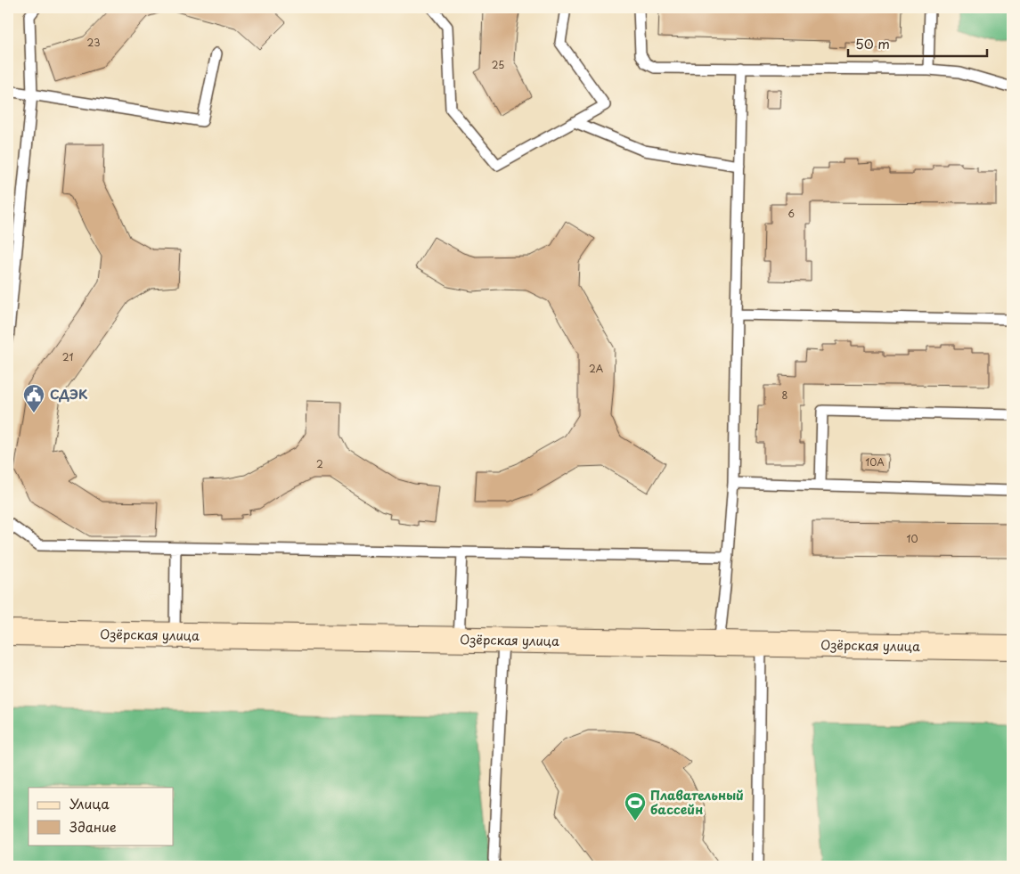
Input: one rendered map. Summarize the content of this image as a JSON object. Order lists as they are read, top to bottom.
{
  "streets": {
    "main road": ["Озёрская улица"]
  },
  "places": {
    "public building": ["СДЭК"],
    "sports": ["Плавательный бассейн"]
  },
  "house_numbers": [
    "23",
    "25",
    "6",
    "21",
    "2А",
    "8",
    "10А",
    "2",
    "10"
  ],
  "legend": ["Улица", "Здание"],
  "scale_bar": "50 m"
}
